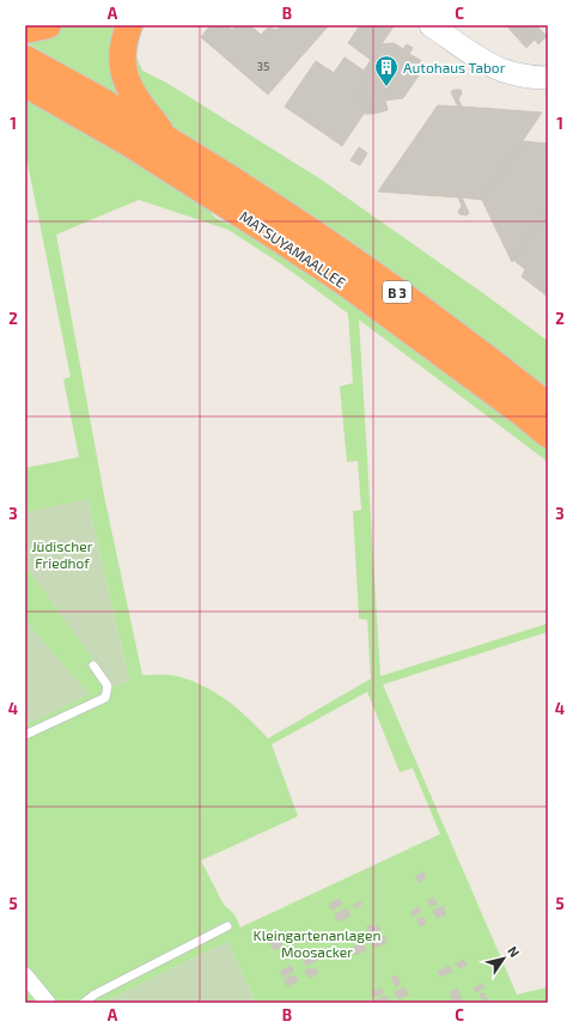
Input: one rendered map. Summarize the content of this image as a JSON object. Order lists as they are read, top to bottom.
{
  "streets": {
    "highway": ["MATSUYAMAALLEE", "B 3"]
  },
  "parks": ["Jüdischer Friedhof", "Kleingartenanlagen Moosacker"],
  "places": {
    "building": ["Autohaus Tabor"]
  },
  "house_numbers": ["35"],
  "north": "top right",
  "grid": {
    "columns": ["A", "B", "C"],
    "rows": [
      "1",
      "2",
      "3",
      "4",
      "5"
    ]
  }
}
